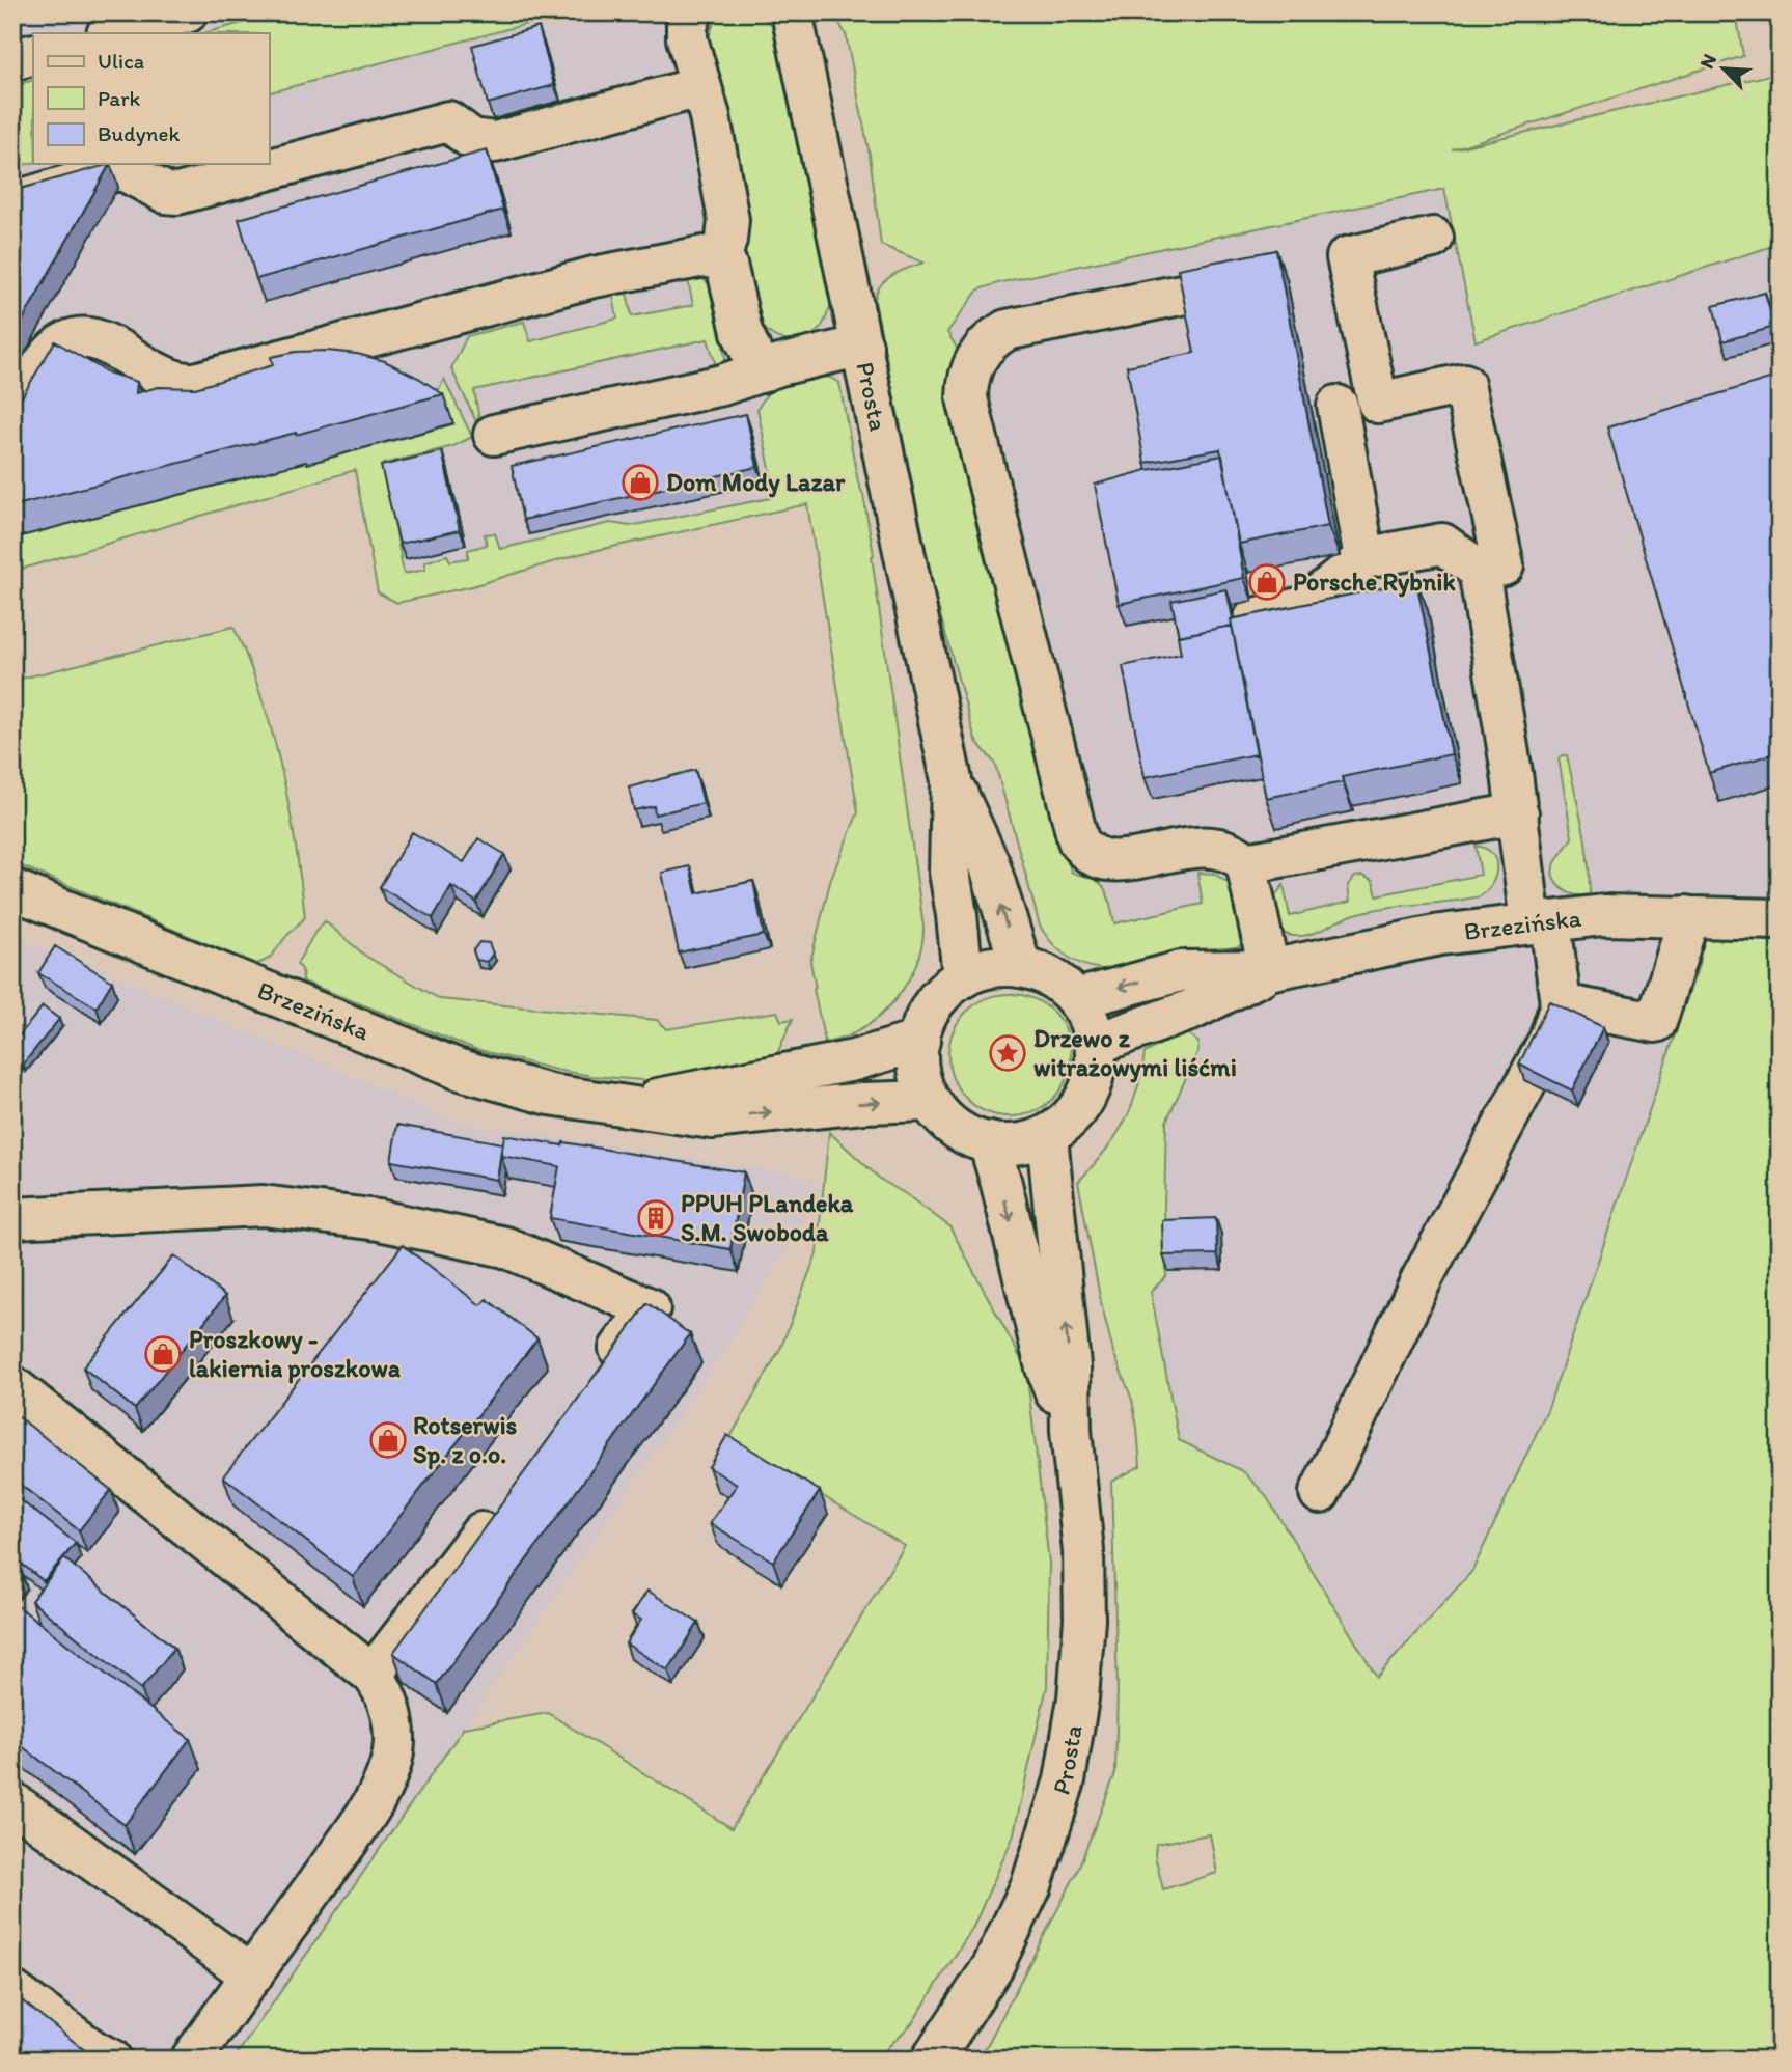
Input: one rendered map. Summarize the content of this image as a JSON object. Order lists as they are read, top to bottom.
{
  "streets": {
    "main road": ["Prosta", "Brzezińska"]
  },
  "crossings": [
    ["Prosta", "Brzezińska"]
  ],
  "places": {
    "shop": [
      "Dom Mody Lazar",
      "Porsche Rybnik",
      "Proszkowy - lakiernia proszkowa",
      "Rotserwis Sp. z o.o."
    ],
    "place": ["Drzewo z witrażowymi liśćmi"],
    "building": ["PPUH PLandeka S.M. Swoboda"]
  },
  "legend": ["Ulica", "Park", "Budynek"],
  "north": "top left"
}
